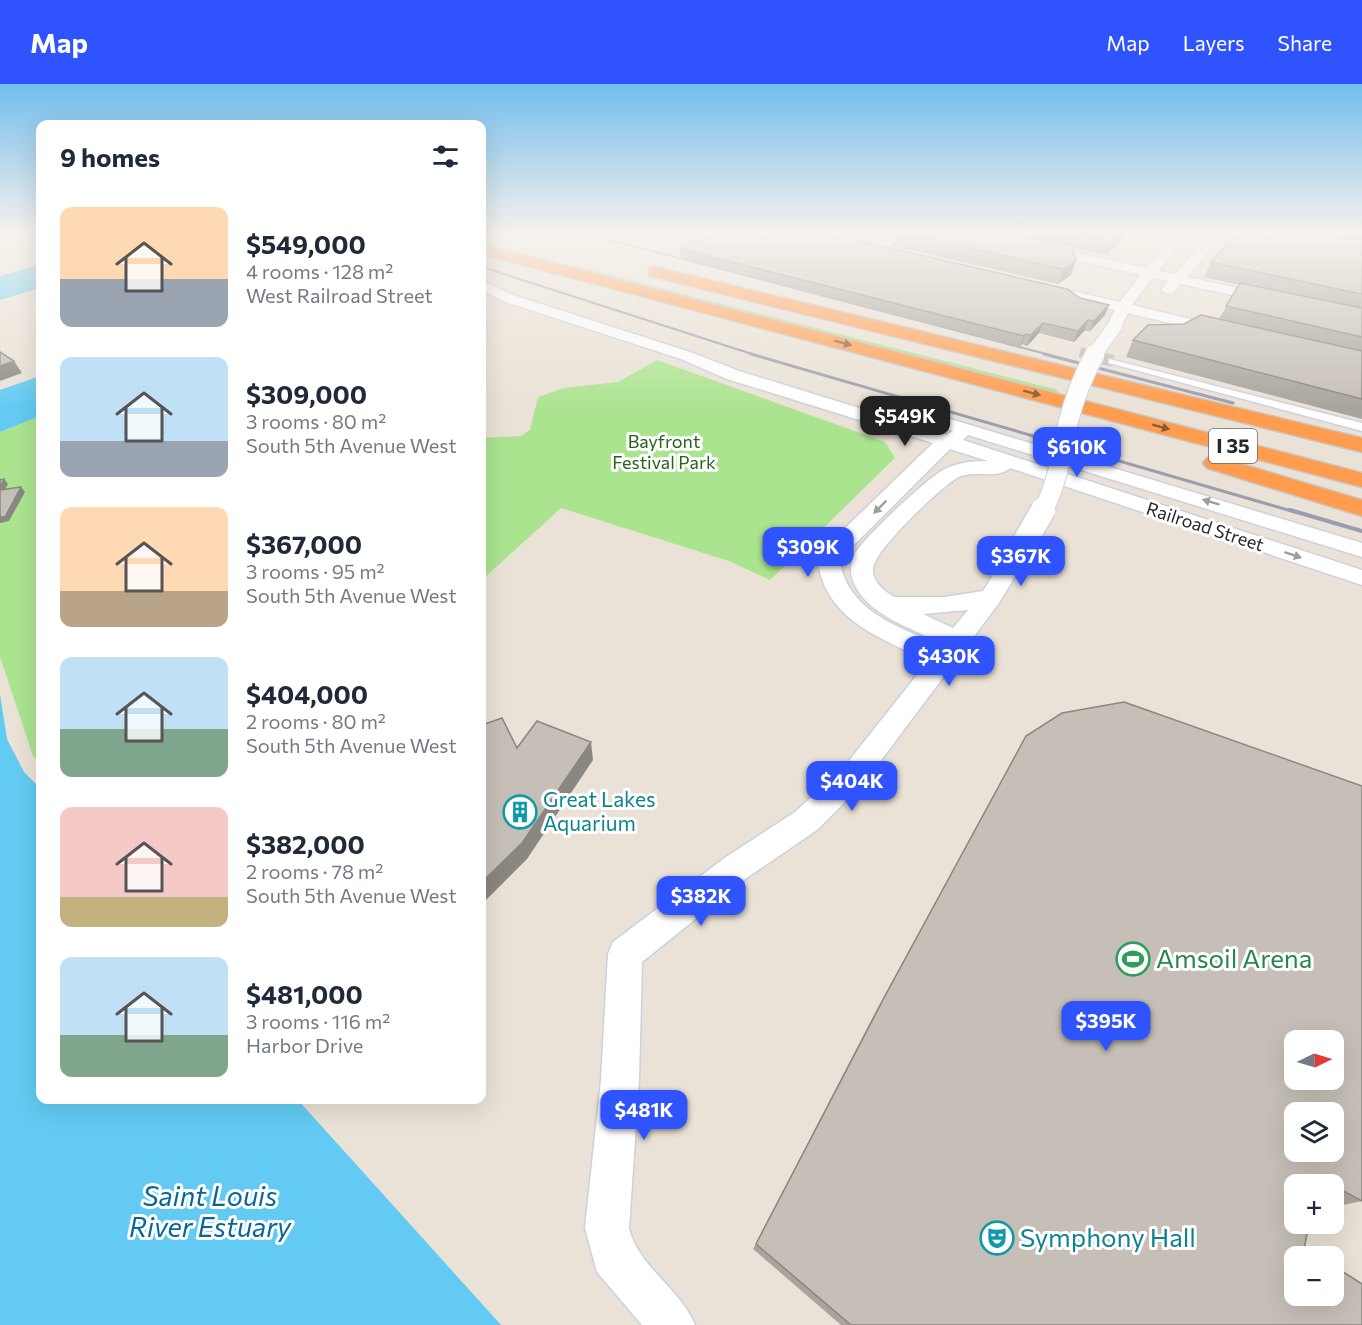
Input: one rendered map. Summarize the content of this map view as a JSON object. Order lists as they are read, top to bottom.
{
  "streets": {
    "highway": ["I 35"],
    "street": ["Railroad Street"]
  },
  "water": ["Saint Louis River Estuary"],
  "parks": ["Bayfront Festival Park"],
  "places": {
    "building": ["Great Lakes Aquarium"],
    "sports": ["Amsoil Arena"],
    "theatre": ["Symphony Hall"]
  },
  "north": "right",
  "page": {
    "header": "Map",
    "nav": ["Map", "Layers", "Share"],
    "heading": "9 homes",
    "list": [
      {
        "name": "$549,000",
        "note": "4 rooms · 128 m² · West Railroad Street"
      },
      {
        "name": "$309,000",
        "note": "3 rooms · 80 m² · South 5th Avenue West"
      },
      {
        "name": "$367,000",
        "note": "3 rooms · 95 m² · South 5th Avenue West"
      },
      {
        "name": "$404,000",
        "note": "2 rooms · 80 m² · South 5th Avenue West"
      },
      {
        "name": "$382,000",
        "note": "2 rooms · 78 m² · South 5th Avenue West"
      },
      {
        "name": "$481,000",
        "note": "3 rooms · 116 m² · Harbor Drive"
      }
    ],
    "price": [
      "$549K",
      "$610K",
      "$309K",
      "$367K",
      "$430K",
      "$404K",
      "$382K",
      "$395K",
      "$481K"
    ],
    "map_buttons": ["+", "−"]
  }
}
